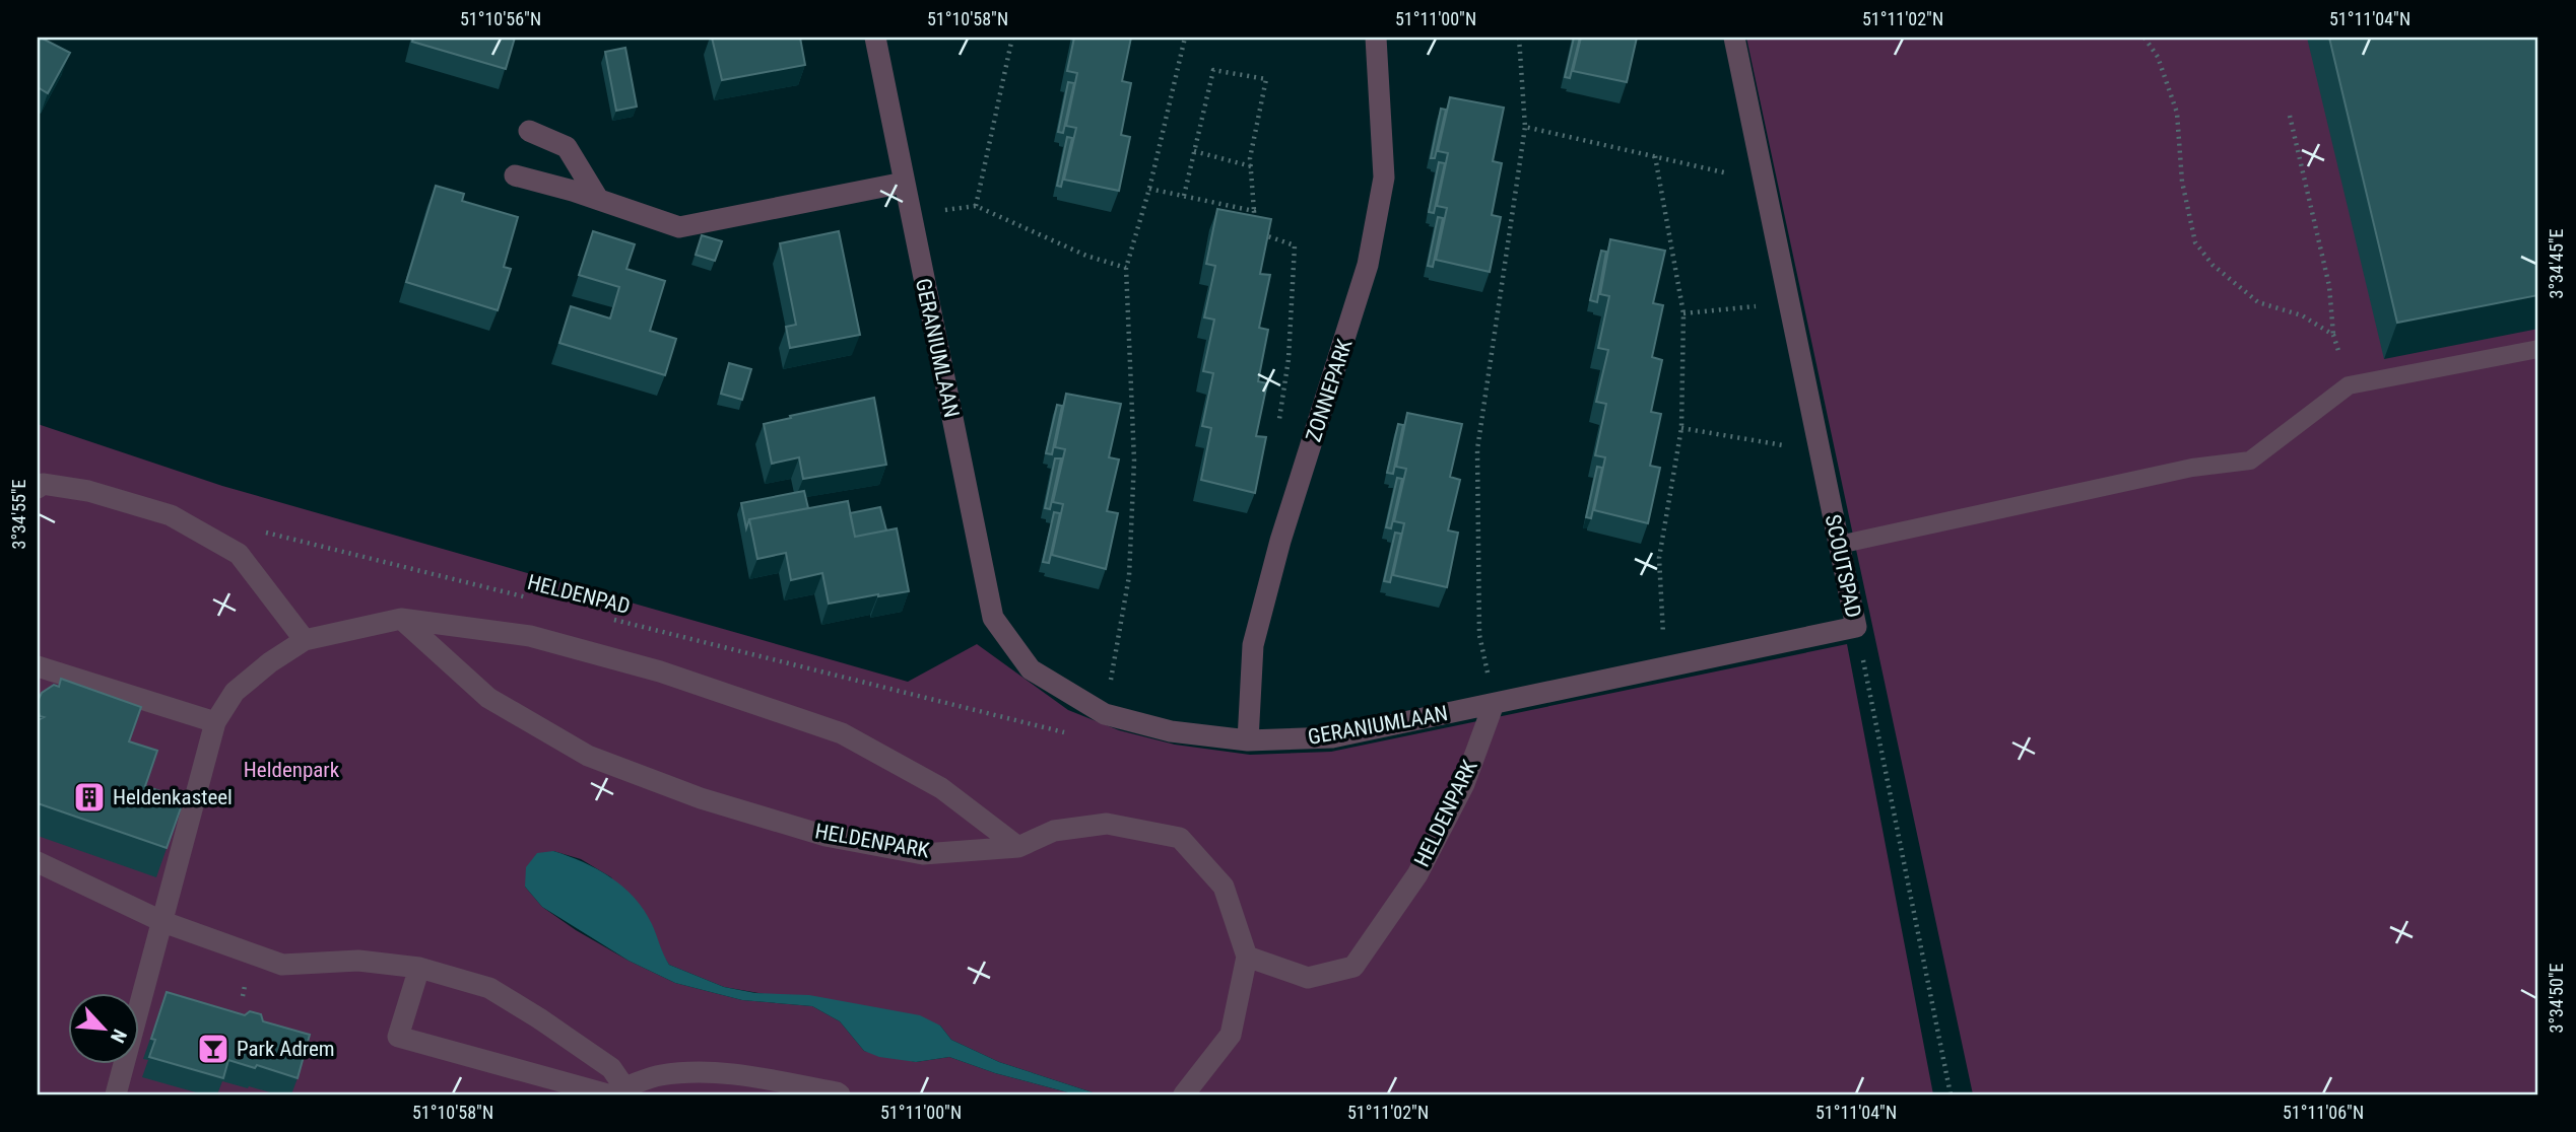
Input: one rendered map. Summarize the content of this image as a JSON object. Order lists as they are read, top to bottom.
{
  "streets": {
    "street": [
      "GERANIUMLAAN",
      "ZONNEPARK",
      "SCOUTSPAD",
      "HELDENPARK"
    ],
    "path": ["HELDENPAD"]
  },
  "crossings": [
    ["GERANIUMLAAN", "ZONNEPARK"],
    ["GERANIUMLAAN", "SCOUTSPAD"],
    ["GERANIUMLAAN", "HELDENPAD"],
    ["GERANIUMLAAN", "HELDENPARK"]
  ],
  "parks": ["Heldenpark"],
  "places": {
    "building": ["Heldenkasteel"],
    "bar": ["Park Adrem"]
  },
  "north": "bottom right",
  "coordinates": [
    "51°10'56\"N",
    "51°10'58\"N",
    "51°11'00\"N",
    "51°11'02\"N",
    "51°11'04\"N",
    "3°34'45\"E",
    "3°34'55\"E",
    "3°34'50\"E",
    "51°11'06\"N"
  ]
}
